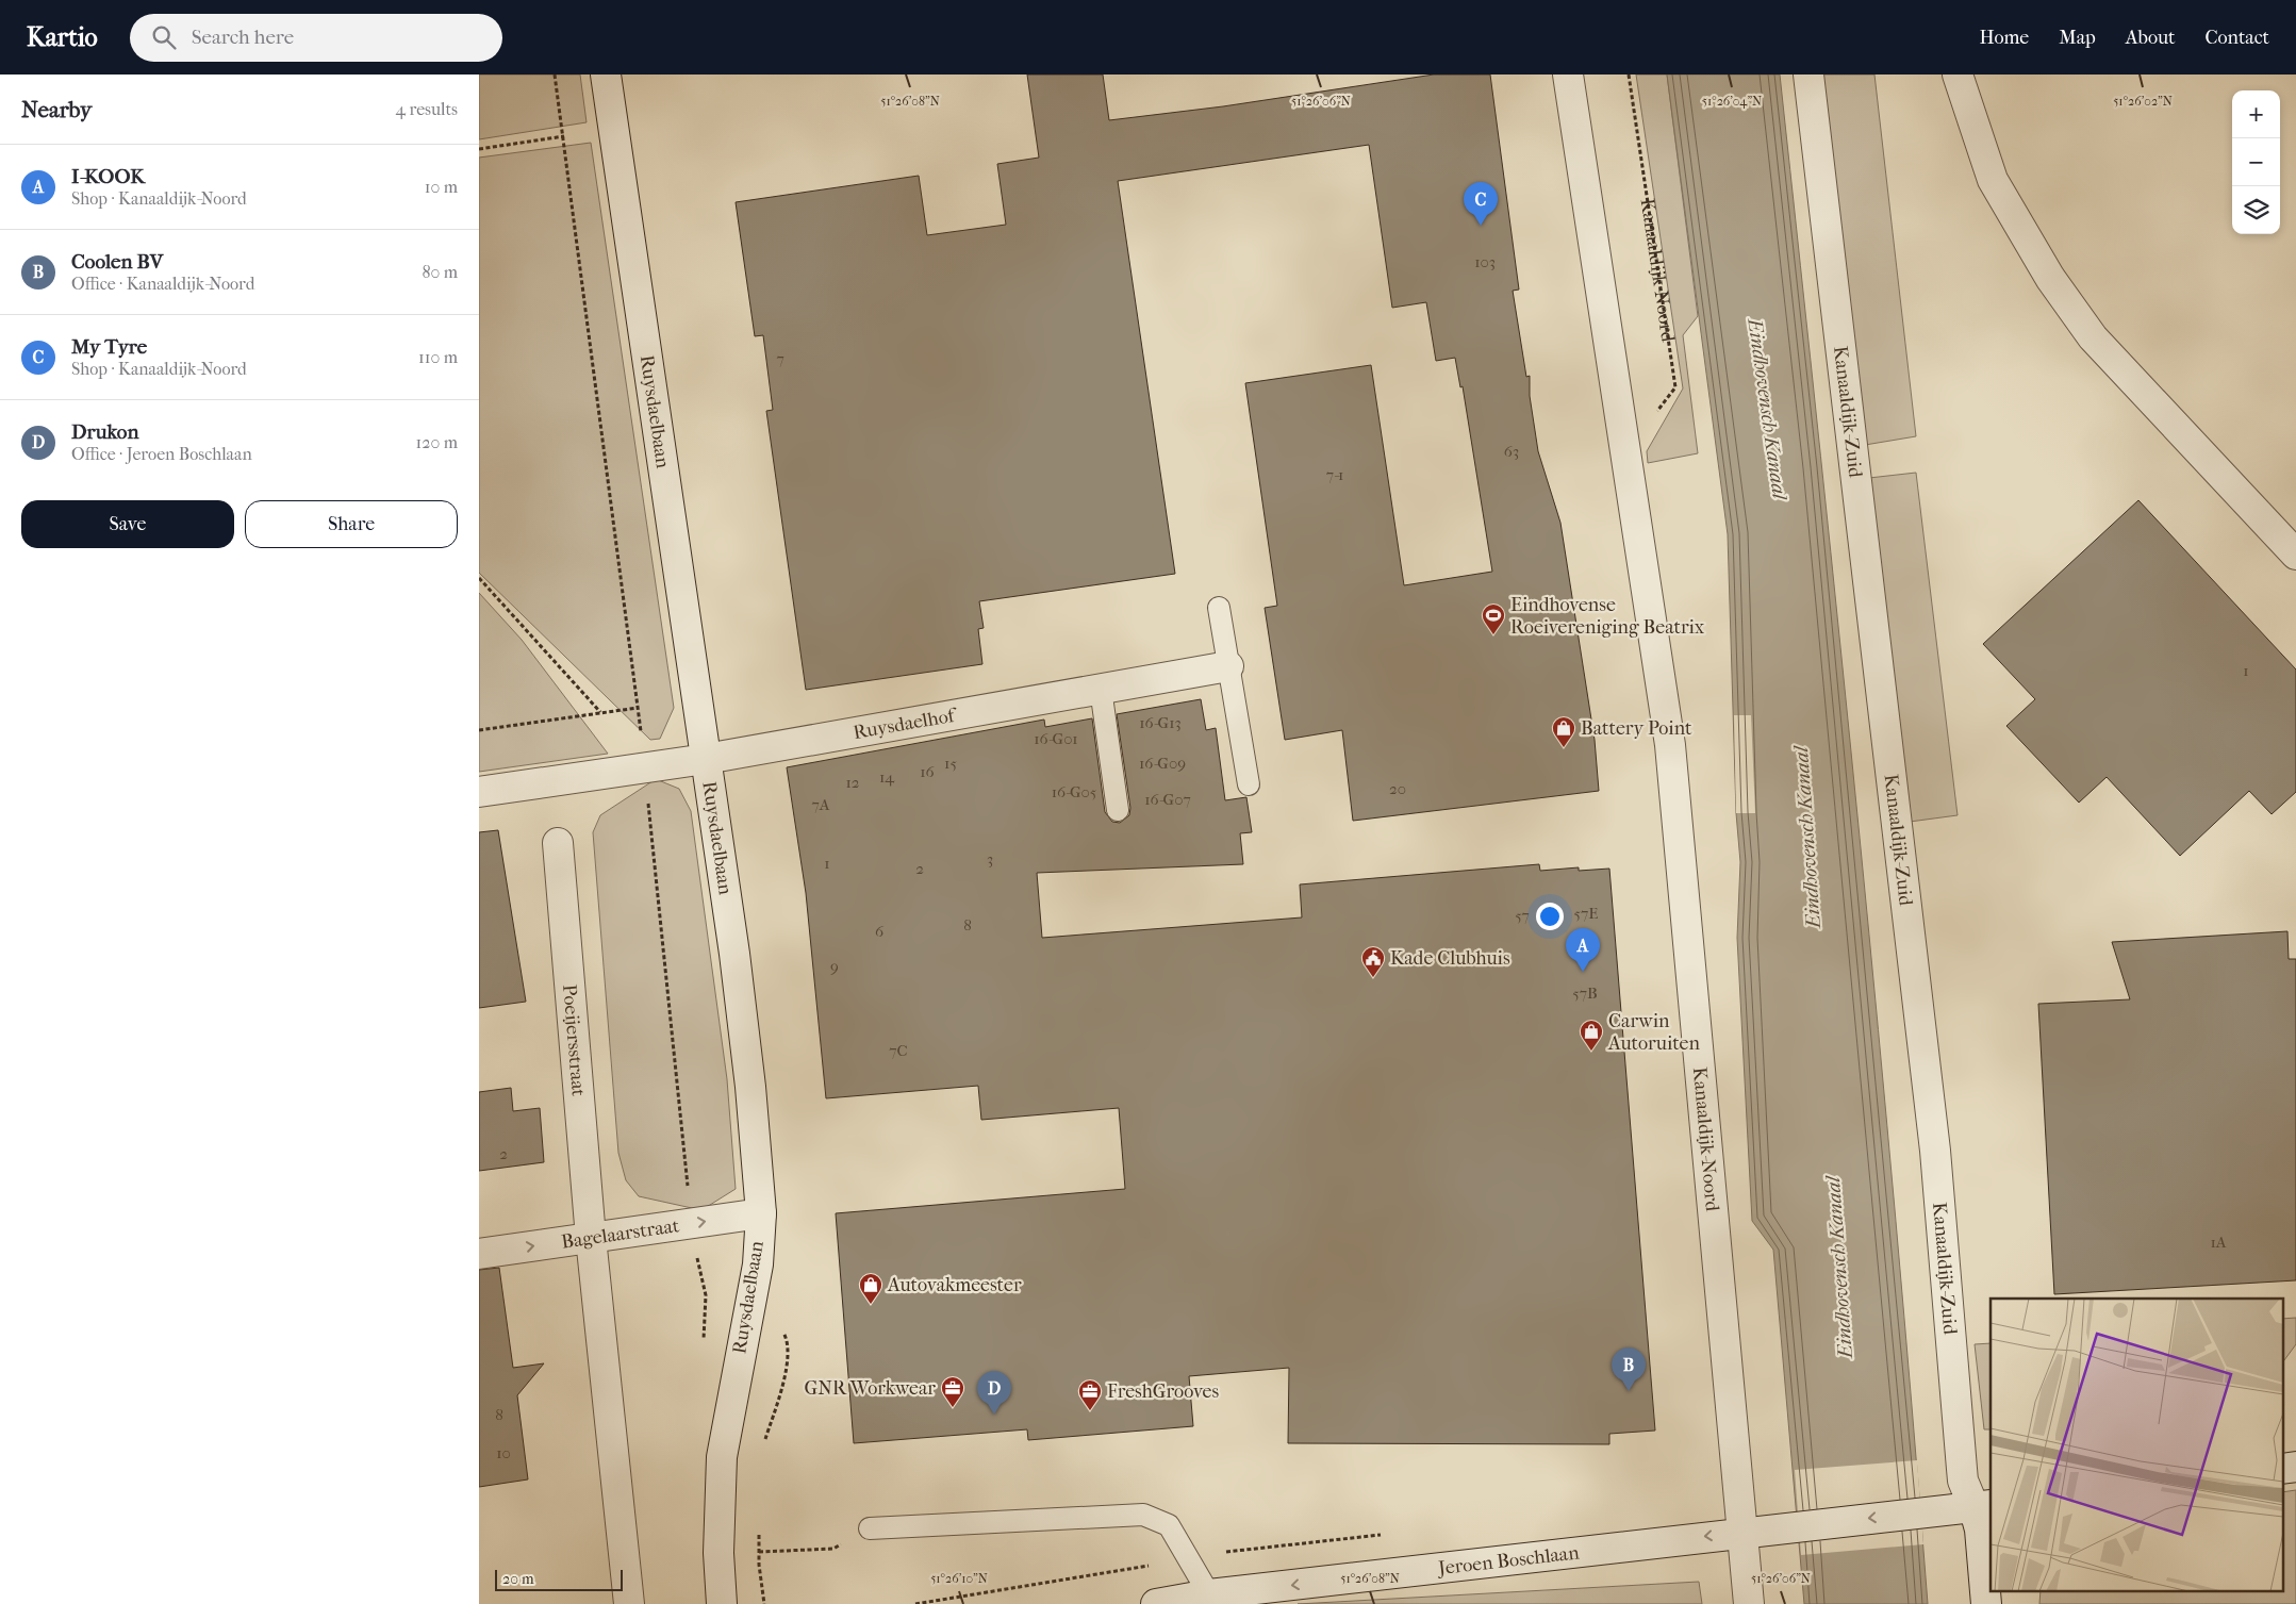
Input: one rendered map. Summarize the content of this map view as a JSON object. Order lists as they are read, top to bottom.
{
  "streets": {
    "street": [
      "Kanaaldijk-Noord",
      "Ruysdaelbaan",
      "Kanaaldijk-Zuid",
      "Ruysdaelhof",
      "Poeijersstraat",
      "Bagelaarstraat",
      "Jeroen Boschlaan"
    ]
  },
  "crossings": [
    ["Kanaaldijk-Noord", "Jeroen Boschlaan"],
    ["Ruysdaelbaan", "Ruysdaelhof"],
    ["Ruysdaelbaan", "Bagelaarstraat"],
    ["Kanaaldijk-Zuid", "Jeroen Boschlaan"],
    ["Poeijersstraat", "Bagelaarstraat"]
  ],
  "one_way": ["Bagelaarstraat", "Jeroen Boschlaan"],
  "water": ["Eindhovensch Kanaal"],
  "places": {
    "sports": ["Eindhovense Roeivereniging Beatrix"],
    "shop": ["Battery Point", "Carwin Autoruiten", "Autovakmeester"],
    "public building": ["Kade Clubhuis"],
    "office": ["GNR Workwear", "FreshGrooves"]
  },
  "house_numbers": [
    "103",
    "7",
    "63",
    "7-1",
    "1",
    "16-G13",
    "16-G01",
    "15",
    "16-G09",
    "16",
    "14",
    "12",
    "20",
    "16-G05",
    "16-G07",
    "7A",
    "3",
    "1",
    "2",
    "57E",
    "57",
    "8",
    "6",
    "9",
    "57B",
    "7C",
    "2",
    "1A",
    "8",
    "10"
  ],
  "scale_bar": "20 m",
  "page": {
    "header": "Kartio",
    "search": "Search here",
    "nav": [
      "Home",
      "Map",
      "About",
      "Contact"
    ],
    "heading": ["Nearby", "4 results"],
    "map_buttons": ["+", "−"],
    "list": [
      {
        "mark": "A",
        "name": "I-KOOK",
        "note": "Shop · Kanaaldijk-Noord",
        "value": "10 m"
      },
      {
        "mark": "B",
        "name": "Coolen BV",
        "note": "Office · Kanaaldijk-Noord",
        "value": "80 m"
      },
      {
        "mark": "C",
        "name": "My Tyre",
        "note": "Shop · Kanaaldijk-Noord",
        "value": "110 m"
      },
      {
        "mark": "D",
        "name": "Drukon",
        "note": "Office · Jeroen Boschlaan",
        "value": "120 m"
      }
    ],
    "pins": [
      "C",
      "A",
      "B",
      "D"
    ],
    "buttons": ["Save", "Share"],
    "scale": "20 m"
  },
  "coordinates": [
    "51°26'08\"N",
    "51°26'06\"N",
    "51°26'04\"N",
    "51°26'02\"N",
    "51°26'10\"N"
  ]
}
